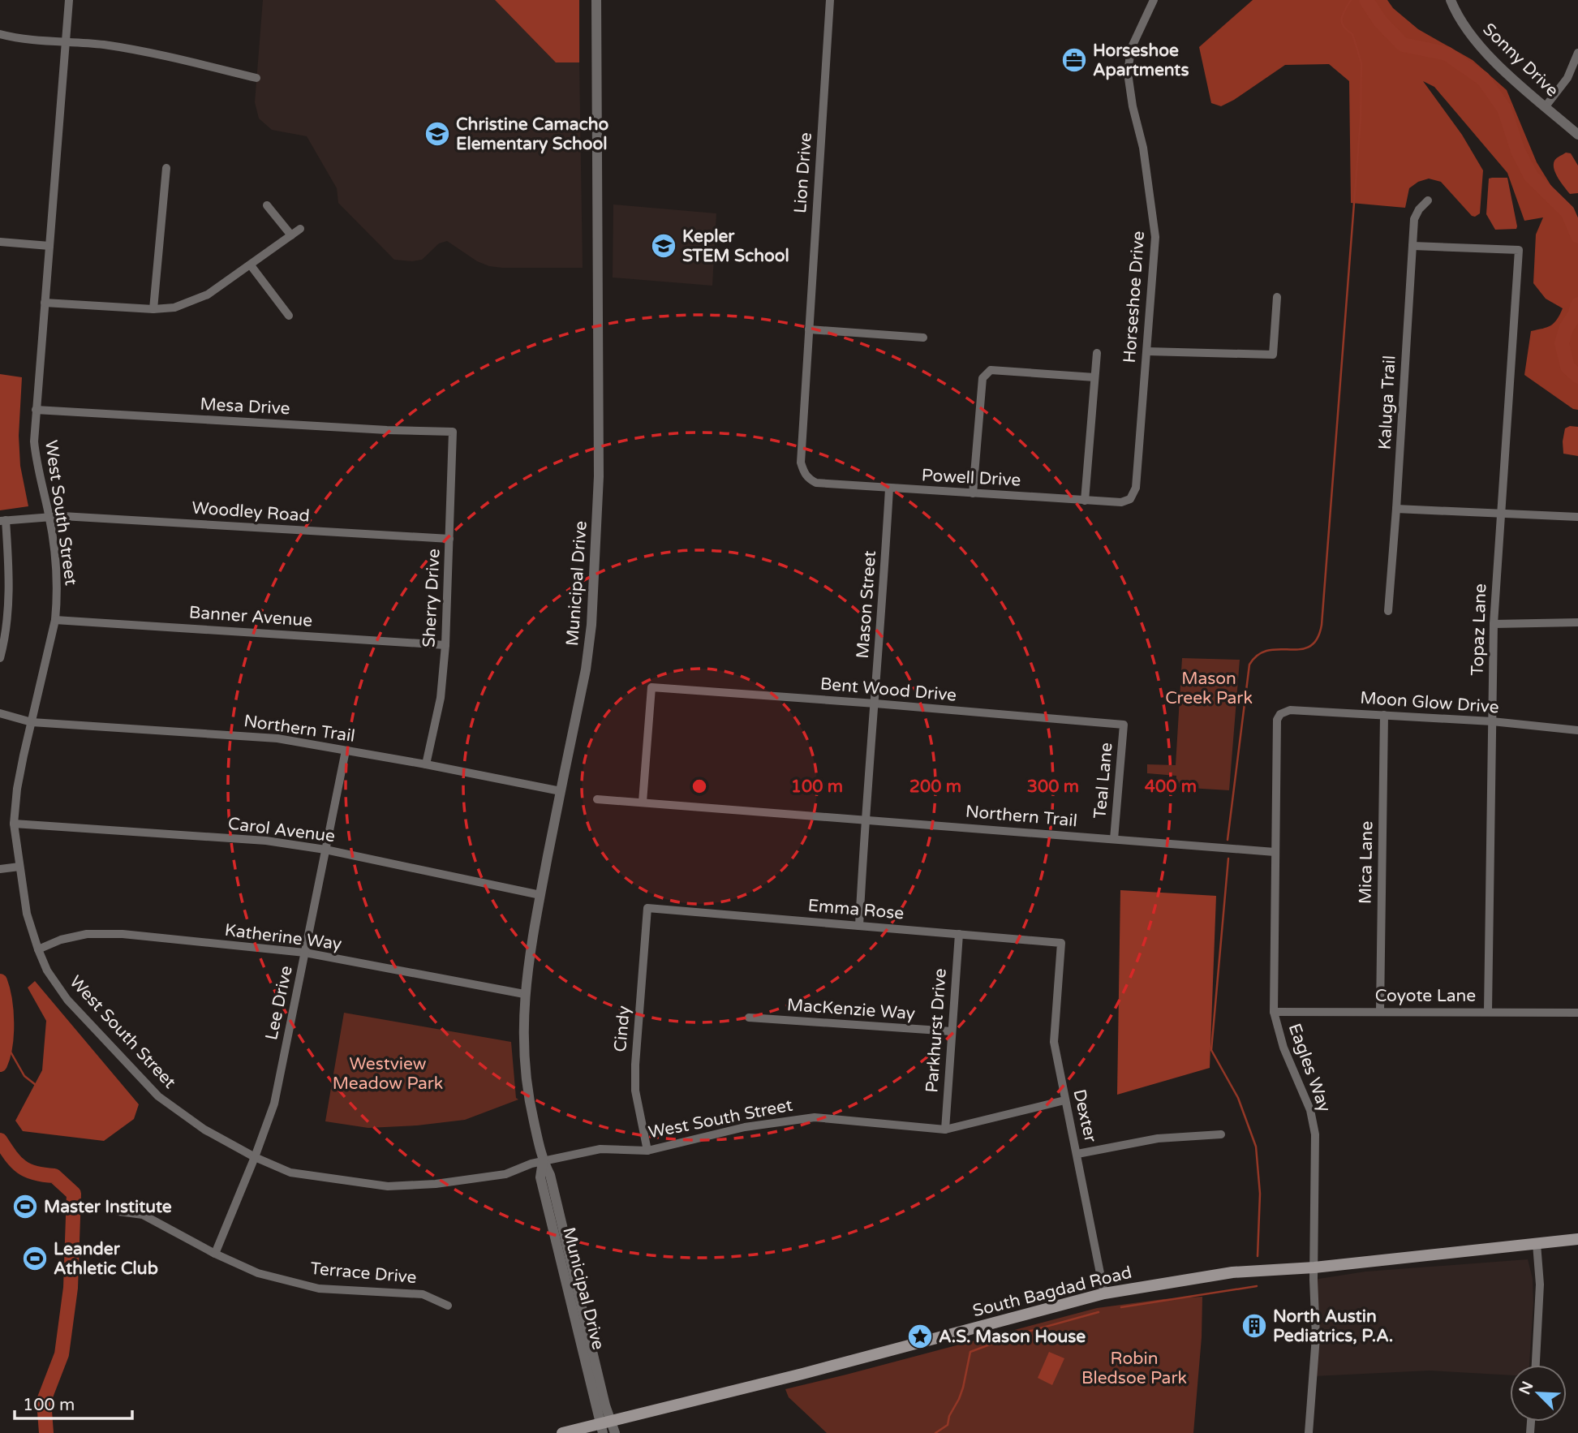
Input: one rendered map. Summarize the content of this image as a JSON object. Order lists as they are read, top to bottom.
{
  "streets": {
    "main road": ["South Bagdad Road"],
    "street": [
      "Sonny Drive",
      "Lion Drive",
      "Horseshoe Drive",
      "Kaluga Trail",
      "Mesa Drive",
      "Powell Drive",
      "Woodley Road",
      "West South Street",
      "Municipal Drive",
      "Sherry Drive",
      "Mason Street",
      "Banner Avenue",
      "Topaz Lane",
      "Bent Wood Drive",
      "Moon Glow Drive",
      "Northern Trail",
      "Teal Lane",
      "Carol Avenue",
      "Mica Lane",
      "Emma Rose",
      "Katherine Way",
      "Coyote Lane",
      "Lee Drive",
      "MacKenzie Way",
      "Cindy",
      "Parkhurst Drive",
      "Eagles Way",
      "Dexter",
      "Terrace Drive"
    ]
  },
  "crossings": [
    ["Lion Drive", "Powell Drive"],
    ["Horseshoe Drive", "Powell Drive"],
    ["Kaluga Trail", "Topaz Lane"],
    ["Mesa Drive", "West South Street"],
    ["Mesa Drive", "Sherry Drive"],
    ["Powell Drive", "Mason Street"],
    ["Woodley Road", "West South Street"],
    ["Woodley Road", "Sherry Drive"],
    ["West South Street", "Municipal Drive"],
    ["West South Street", "Banner Avenue"],
    ["West South Street", "Northern Trail"],
    ["West South Street", "Carol Avenue"],
    ["West South Street", "Katherine Way"],
    ["West South Street", "Lee Drive"],
    ["West South Street", "Cindy"],
    ["West South Street", "Parkhurst Drive"],
    ["West South Street", "Dexter"],
    ["Municipal Drive", "Northern Trail"],
    ["Municipal Drive", "Carol Avenue"],
    ["Municipal Drive", "Katherine Way"],
    ["Municipal Drive", "South Bagdad Road"],
    ["Sherry Drive", "Banner Avenue"],
    ["Sherry Drive", "Northern Trail"],
    ["Mason Street", "Bent Wood Drive"],
    ["Mason Street", "Northern Trail"],
    ["Mason Street", "Emma Rose"],
    ["Topaz Lane", "Moon Glow Drive"],
    ["Topaz Lane", "Coyote Lane"],
    ["Bent Wood Drive", "Northern Trail"],
    ["Bent Wood Drive", "Teal Lane"],
    ["Moon Glow Drive", "Mica Lane"],
    ["Moon Glow Drive", "Eagles Way"],
    ["Northern Trail", "Teal Lane"],
    ["Northern Trail", "Lee Drive"],
    ["Northern Trail", "Eagles Way"],
    ["Carol Avenue", "Lee Drive"],
    ["Mica Lane", "Coyote Lane"],
    ["Emma Rose", "Cindy"],
    ["Emma Rose", "Parkhurst Drive"],
    ["Emma Rose", "Dexter"],
    ["Katherine Way", "Lee Drive"],
    ["Coyote Lane", "Eagles Way"],
    ["Lee Drive", "Terrace Drive"],
    ["MacKenzie Way", "Parkhurst Drive"],
    ["Eagles Way", "South Bagdad Road"],
    ["Dexter", "South Bagdad Road"]
  ],
  "parks": ["Mason Creek Park", "Westview Meadow Park", "Robin Bledsoe Park"],
  "places": {
    "office": ["Horseshoe Apartments"],
    "school or university": ["Christine Camacho Elementary School", "Kepler STEM School"],
    "sports": ["Master Institute", "Leander Athletic Club"],
    "building": ["North Austin Pediatrics, P.A."],
    "place": ["A.S. Mason House"]
  },
  "scale_bar": "100 m",
  "north": "top left",
  "rings": [
    "100 m",
    "200 m",
    "300 m",
    "400 m"
  ]
}
